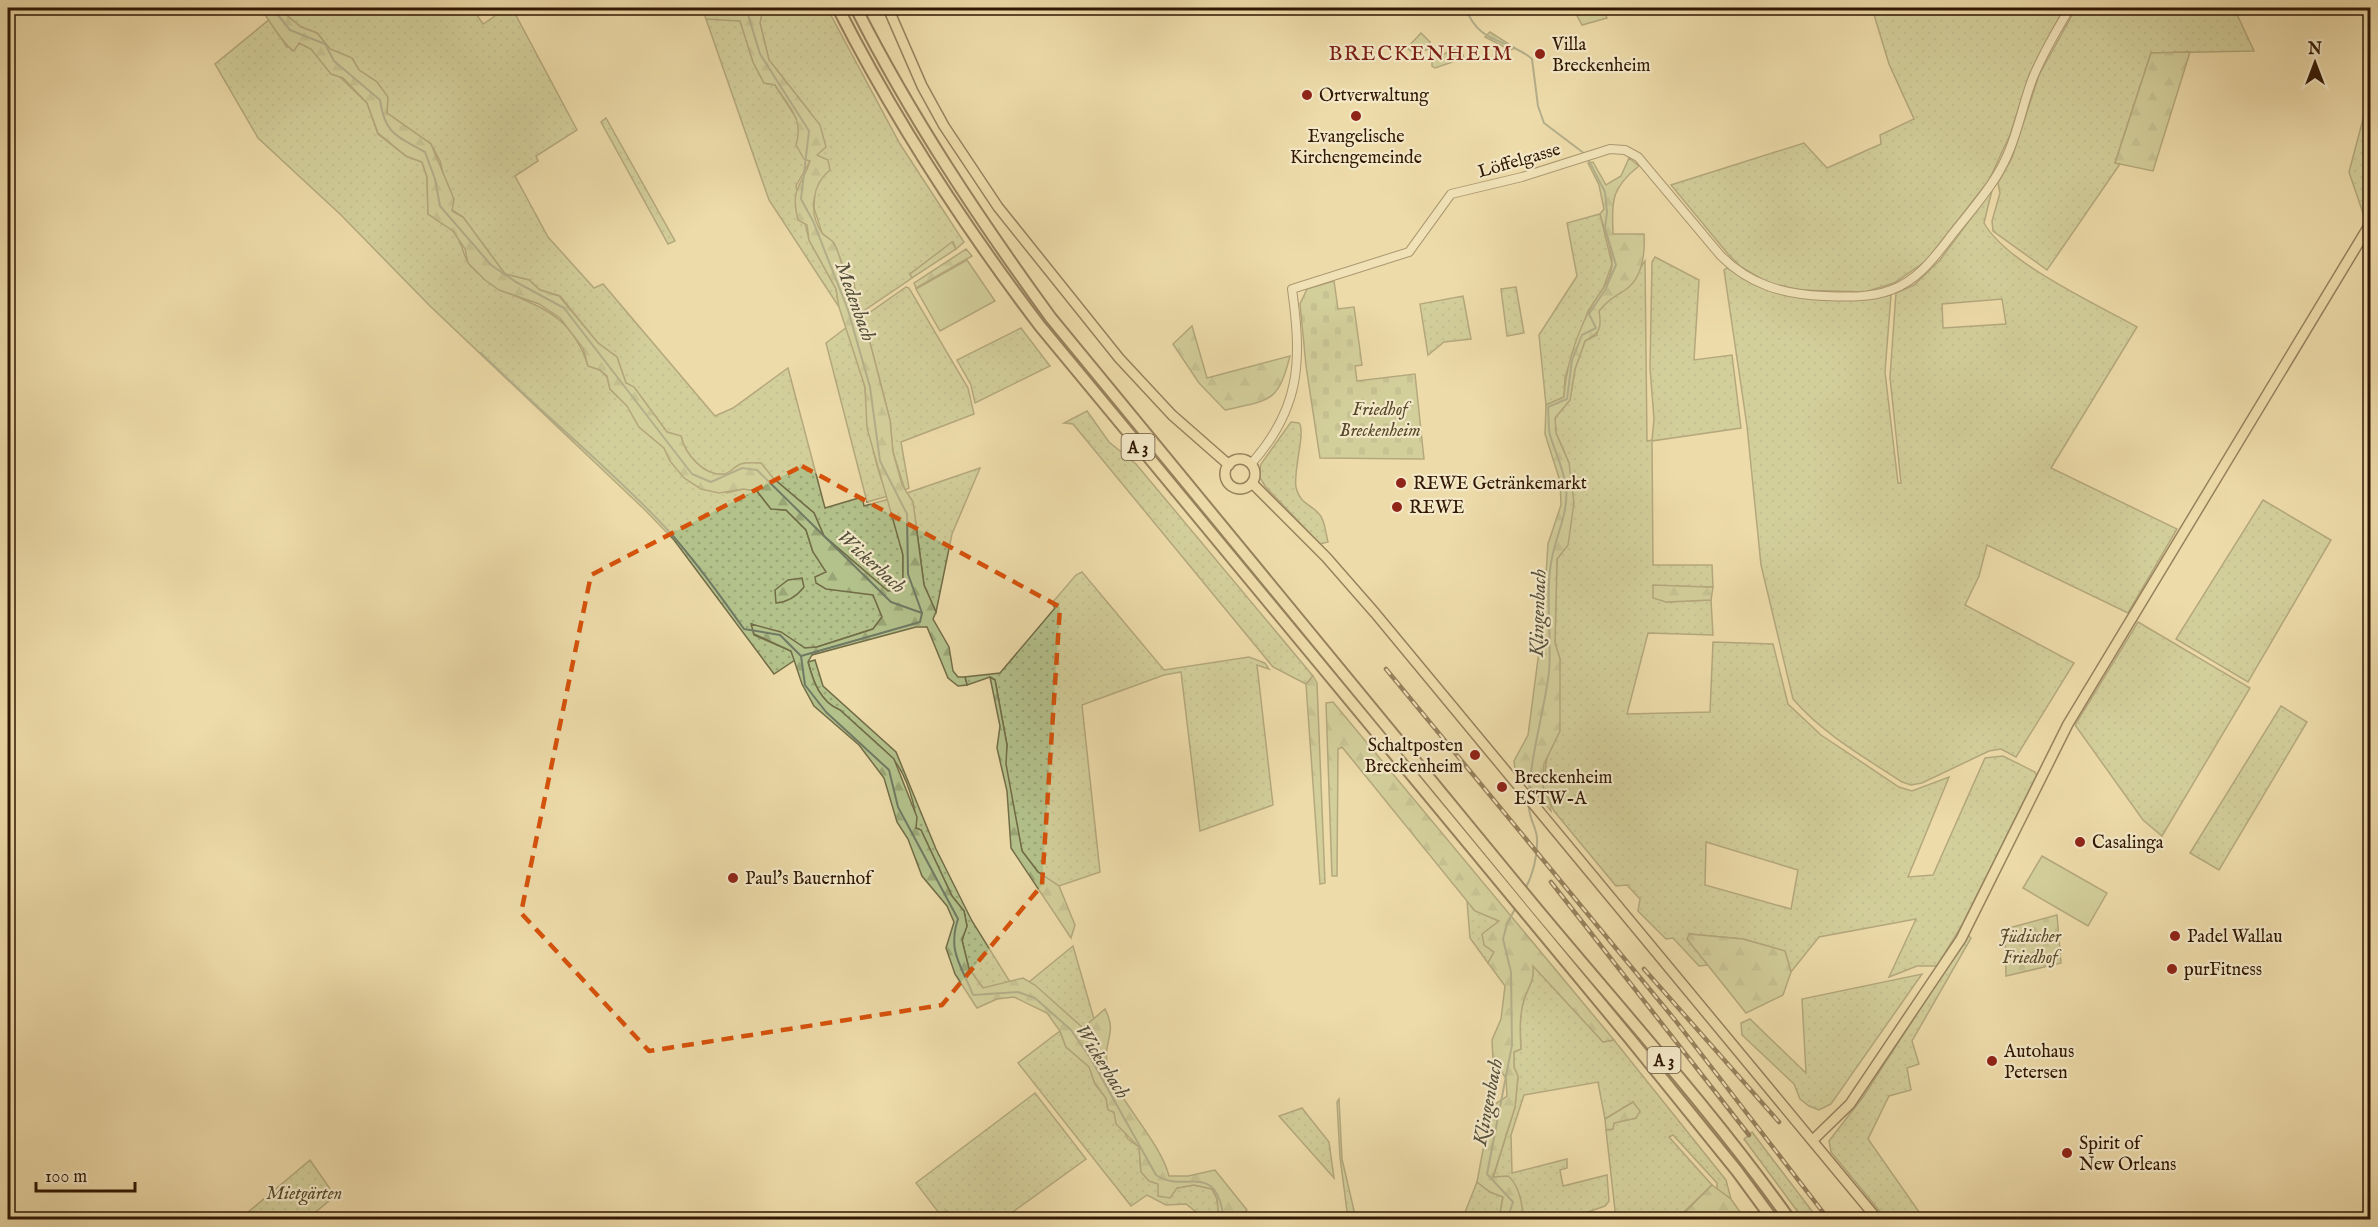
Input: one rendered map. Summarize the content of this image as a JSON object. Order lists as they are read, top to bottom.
{
  "streets": {
    "highway": ["A 3"],
    "street": ["Löffelgasse"]
  },
  "districts": ["BRECKENHEIM"],
  "water": ["Medenbach", "Wickerbach", "Klingenbach"],
  "parks": ["Friedhof Breckenheim", "Jüdischer Friedhof", "Mietgärten"],
  "places": [
    "Villa Breckenheim",
    "Ortverwaltung",
    "Evangelische Kirchengemeinde",
    "REWE Getränkemarkt",
    "REWE",
    "Schaltposten Breckenheim",
    "Breckenheim ESTW-A",
    "Casalinga",
    "Paul's Bauernhof",
    "Padel Wallau",
    "purFitness",
    "Autohaus Petersen",
    "Spirit of New Orleans"
  ],
  "scale_bar": "100 m",
  "north": "top"
}
